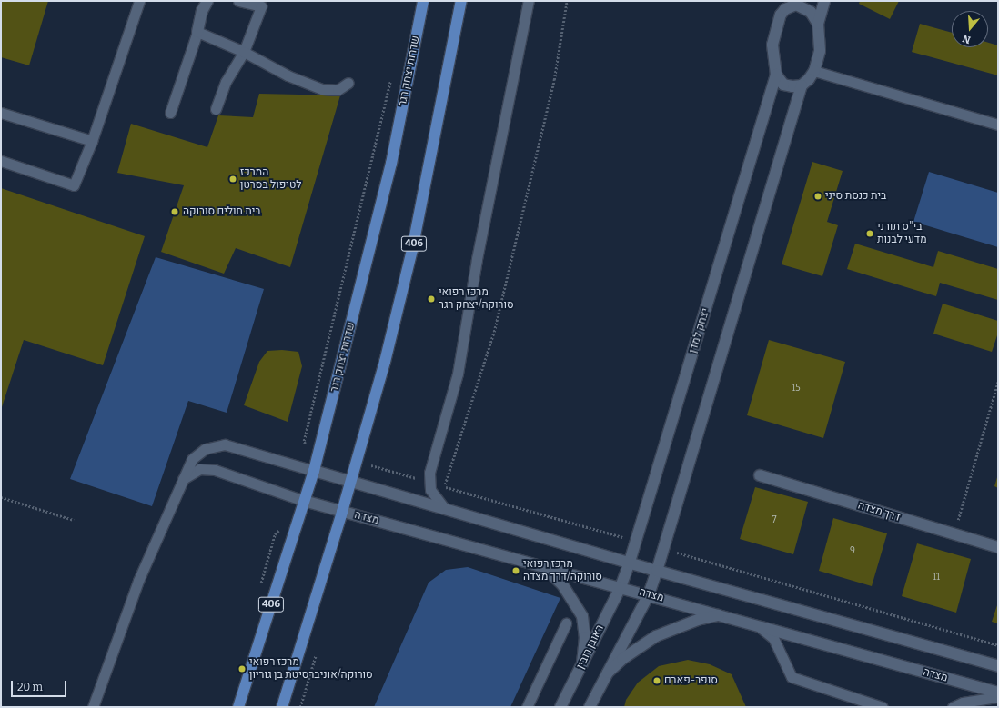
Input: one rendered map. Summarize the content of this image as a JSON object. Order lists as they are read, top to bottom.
{
  "streets": {
    "main road": ["שדרות יצחק רגר", "406"],
    "street": [
      "יצחק למדן",
      "דרך מצדה",
      "מצדה",
      "ראובן רובין"
    ]
  },
  "crossings": [
    ["שדרות יצחק רגר", "מצדה"],
    ["406", "מצדה"],
    ["יצחק למדן", "מצדה"],
    ["יצחק למדן", "ראובן רובין"],
    ["מצדה", "ראובן רובין"]
  ],
  "places": [
    "המרכז לטיפול בסרטן",
    "בית כנסת סיני",
    "בית חולים סורוקה",
    "בי\"ס תורני מדעי לבנות",
    "מרכז רפואי סורוקה/יצחק רגר",
    "מרכז רפואי סורוקה/דרך מצדה",
    "מרכז רפואי סורוקה/אוניברסיטת בן גוריון",
    "סופר-פארם"
  ],
  "house_numbers": [
    "15",
    "7",
    "9",
    "11"
  ],
  "scale_bar": "20 m",
  "north": "bottom"
}
